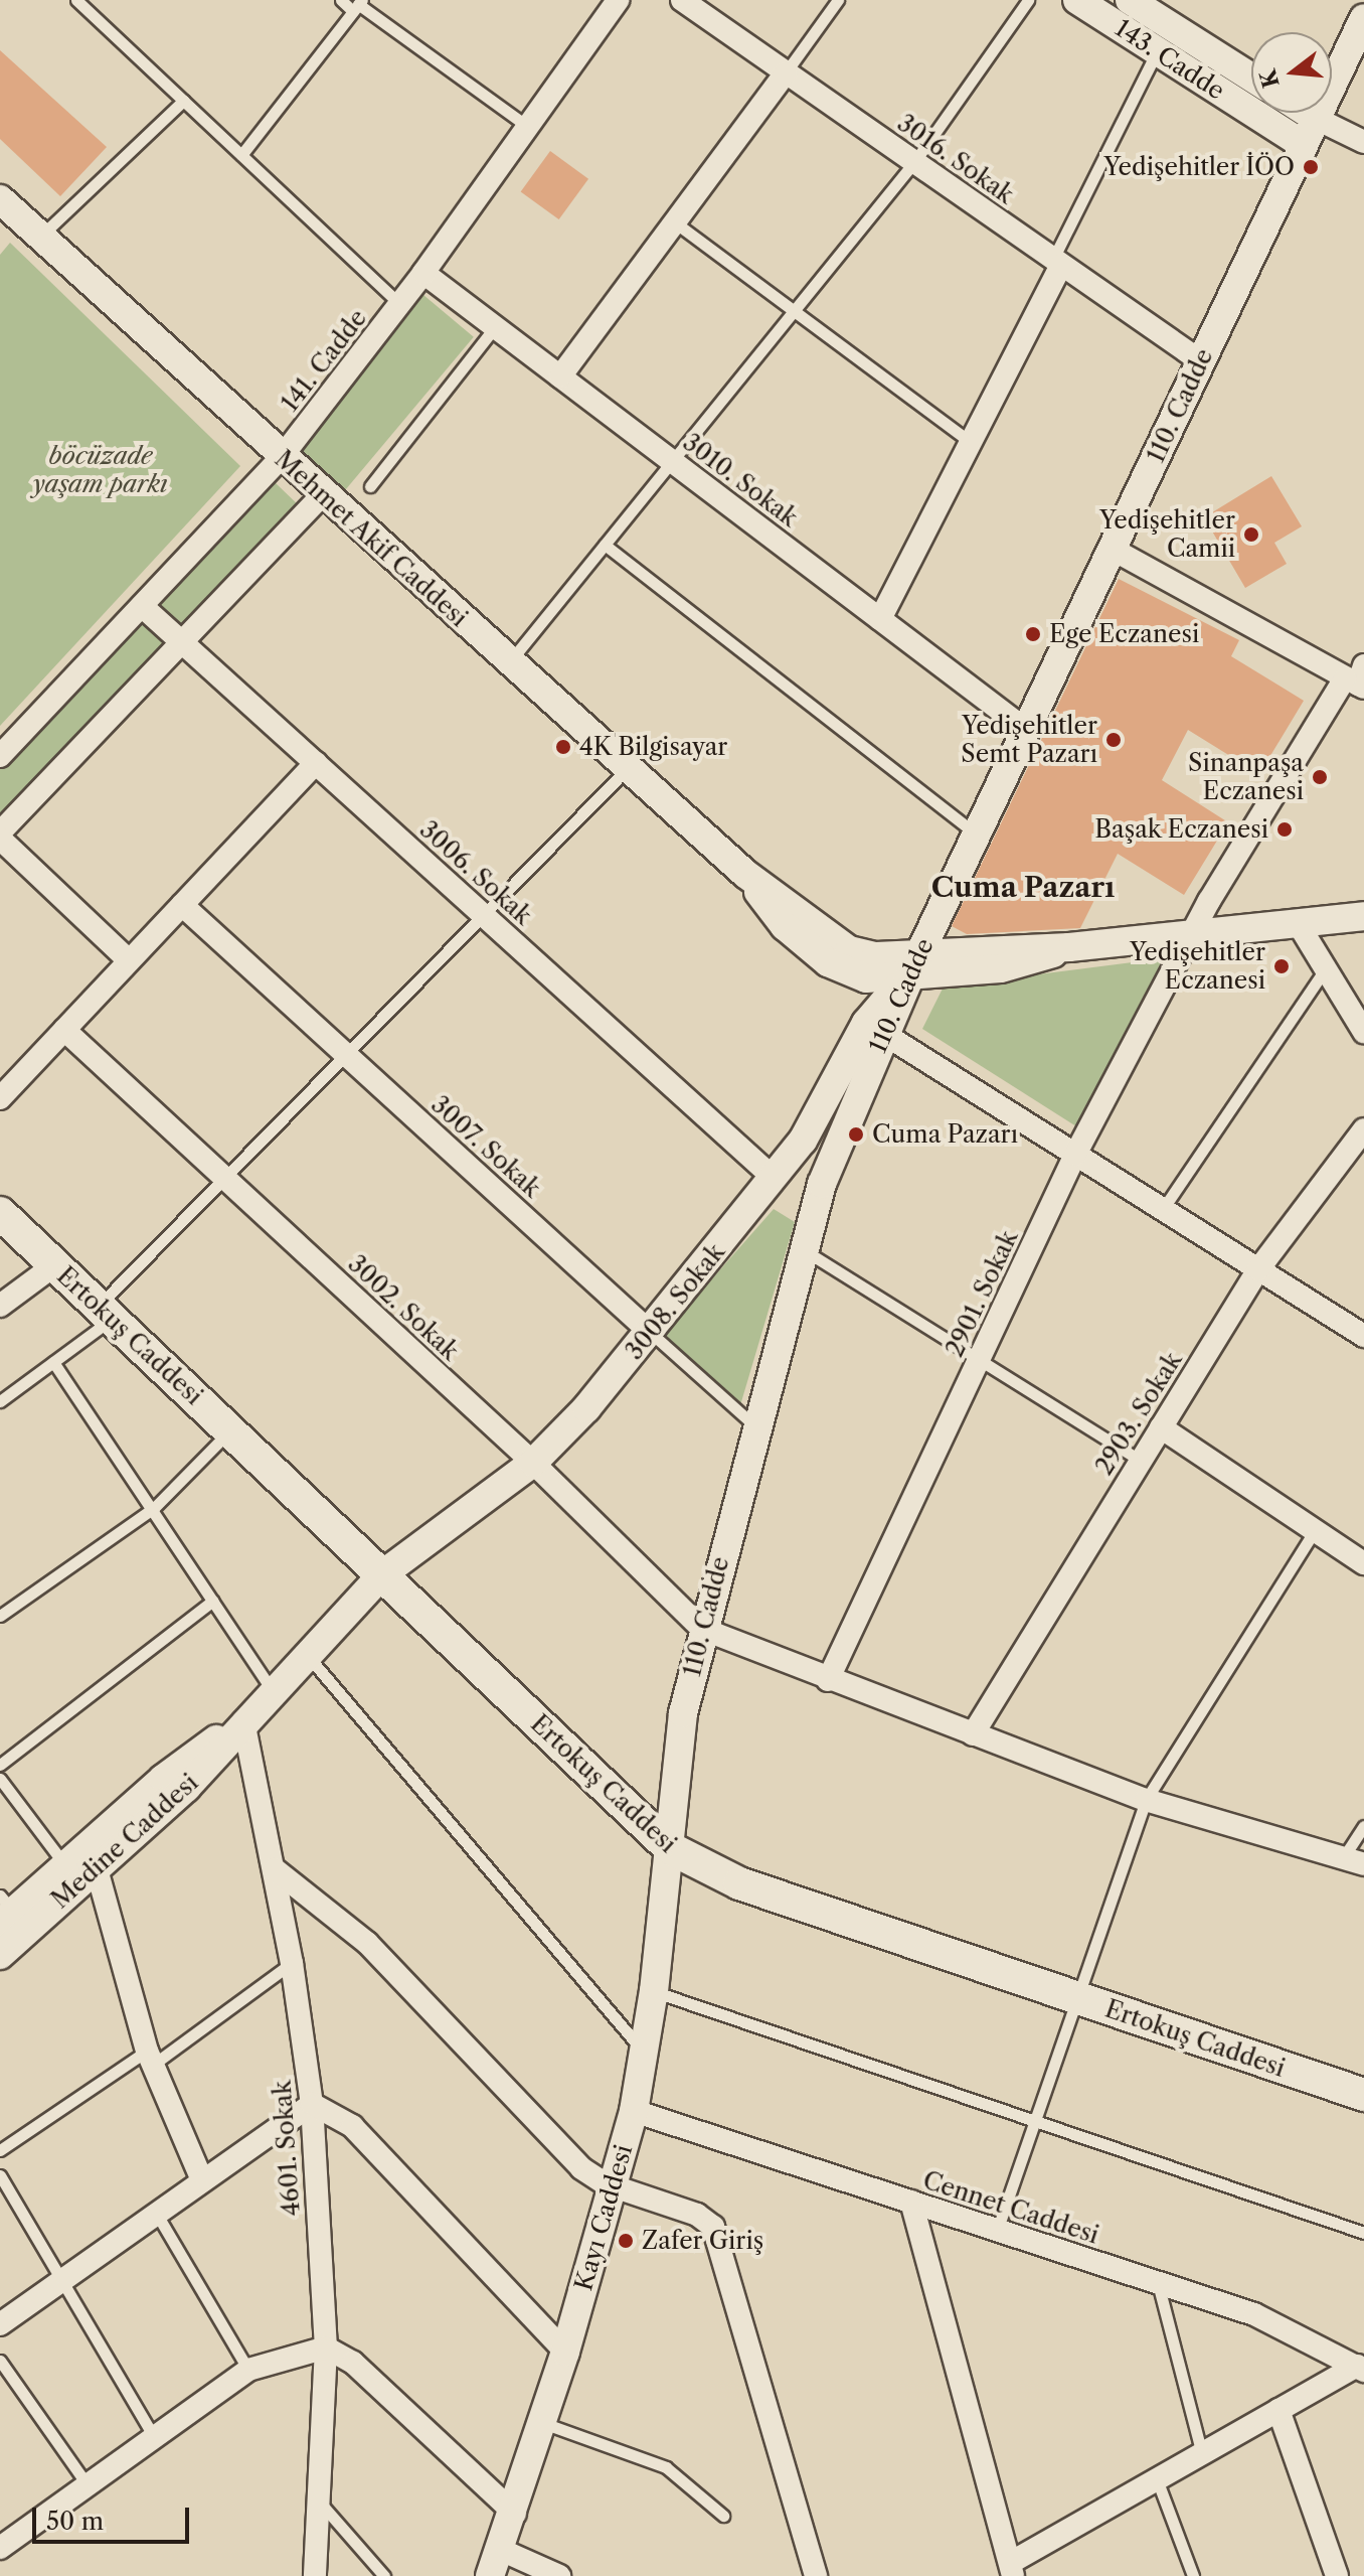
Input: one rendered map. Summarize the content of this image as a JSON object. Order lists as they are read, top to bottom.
{
  "streets": {
    "main road": ["Ertokuş Caddesi"],
    "street": [
      "143. Cadde",
      "3016. Sokak",
      "141. Cadde",
      "110. Cadde",
      "3010. Sokak",
      "Mehmet Akif Caddesi",
      "3006. Sokak",
      "3007. Sokak",
      "2901. Sokak",
      "3008. Sokak",
      "3002. Sokak",
      "2903. Sokak",
      "Medine Caddesi",
      "4601. Sokak",
      "Cennet Caddesi",
      "Kayı Caddesi"
    ]
  },
  "crossings": [
    ["143. Cadde", "110. Cadde"],
    ["3016. Sokak", "110. Cadde"],
    ["141. Cadde", "3010. Sokak"],
    ["141. Cadde", "Mehmet Akif Caddesi"],
    ["141. Cadde", "3006. Sokak"],
    ["110. Cadde", "3010. Sokak"],
    ["110. Cadde", "Mehmet Akif Caddesi"],
    ["110. Cadde", "3007. Sokak"],
    ["110. Cadde", "3008. Sokak"],
    ["110. Cadde", "3002. Sokak"],
    ["110. Cadde", "Ertokuş Caddesi"],
    ["110. Cadde", "Kayı Caddesi"],
    ["Mehmet Akif Caddesi", "2901. Sokak"],
    ["3006. Sokak", "3008. Sokak"],
    ["3007. Sokak", "3008. Sokak"],
    ["3008. Sokak", "3002. Sokak"],
    ["3008. Sokak", "Ertokuş Caddesi"],
    ["3008. Sokak", "Medine Caddesi"],
    ["Ertokuş Caddesi", "Medine Caddesi"],
    ["Ertokuş Caddesi", "Kayı Caddesi"],
    ["Medine Caddesi", "4601. Sokak"],
    ["Cennet Caddesi", "Kayı Caddesi"]
  ],
  "districts": ["Cuma Pazarı"],
  "parks": ["böcüzade yaşam parkı"],
  "places": [
    "Yedişehitler İÖO",
    "Yedişehitler Camii",
    "Ege Eczanesi",
    "Yedişehitler Semt Pazarı",
    "4K Bilgisayar",
    "Sinanpaşa Eczanesi",
    "Başak Eczanesi",
    "Yedişehitler Eczanesi",
    "Cuma Pazarı",
    "Zafer Giriş"
  ],
  "scale_bar": "50 m",
  "north": "left"
}
